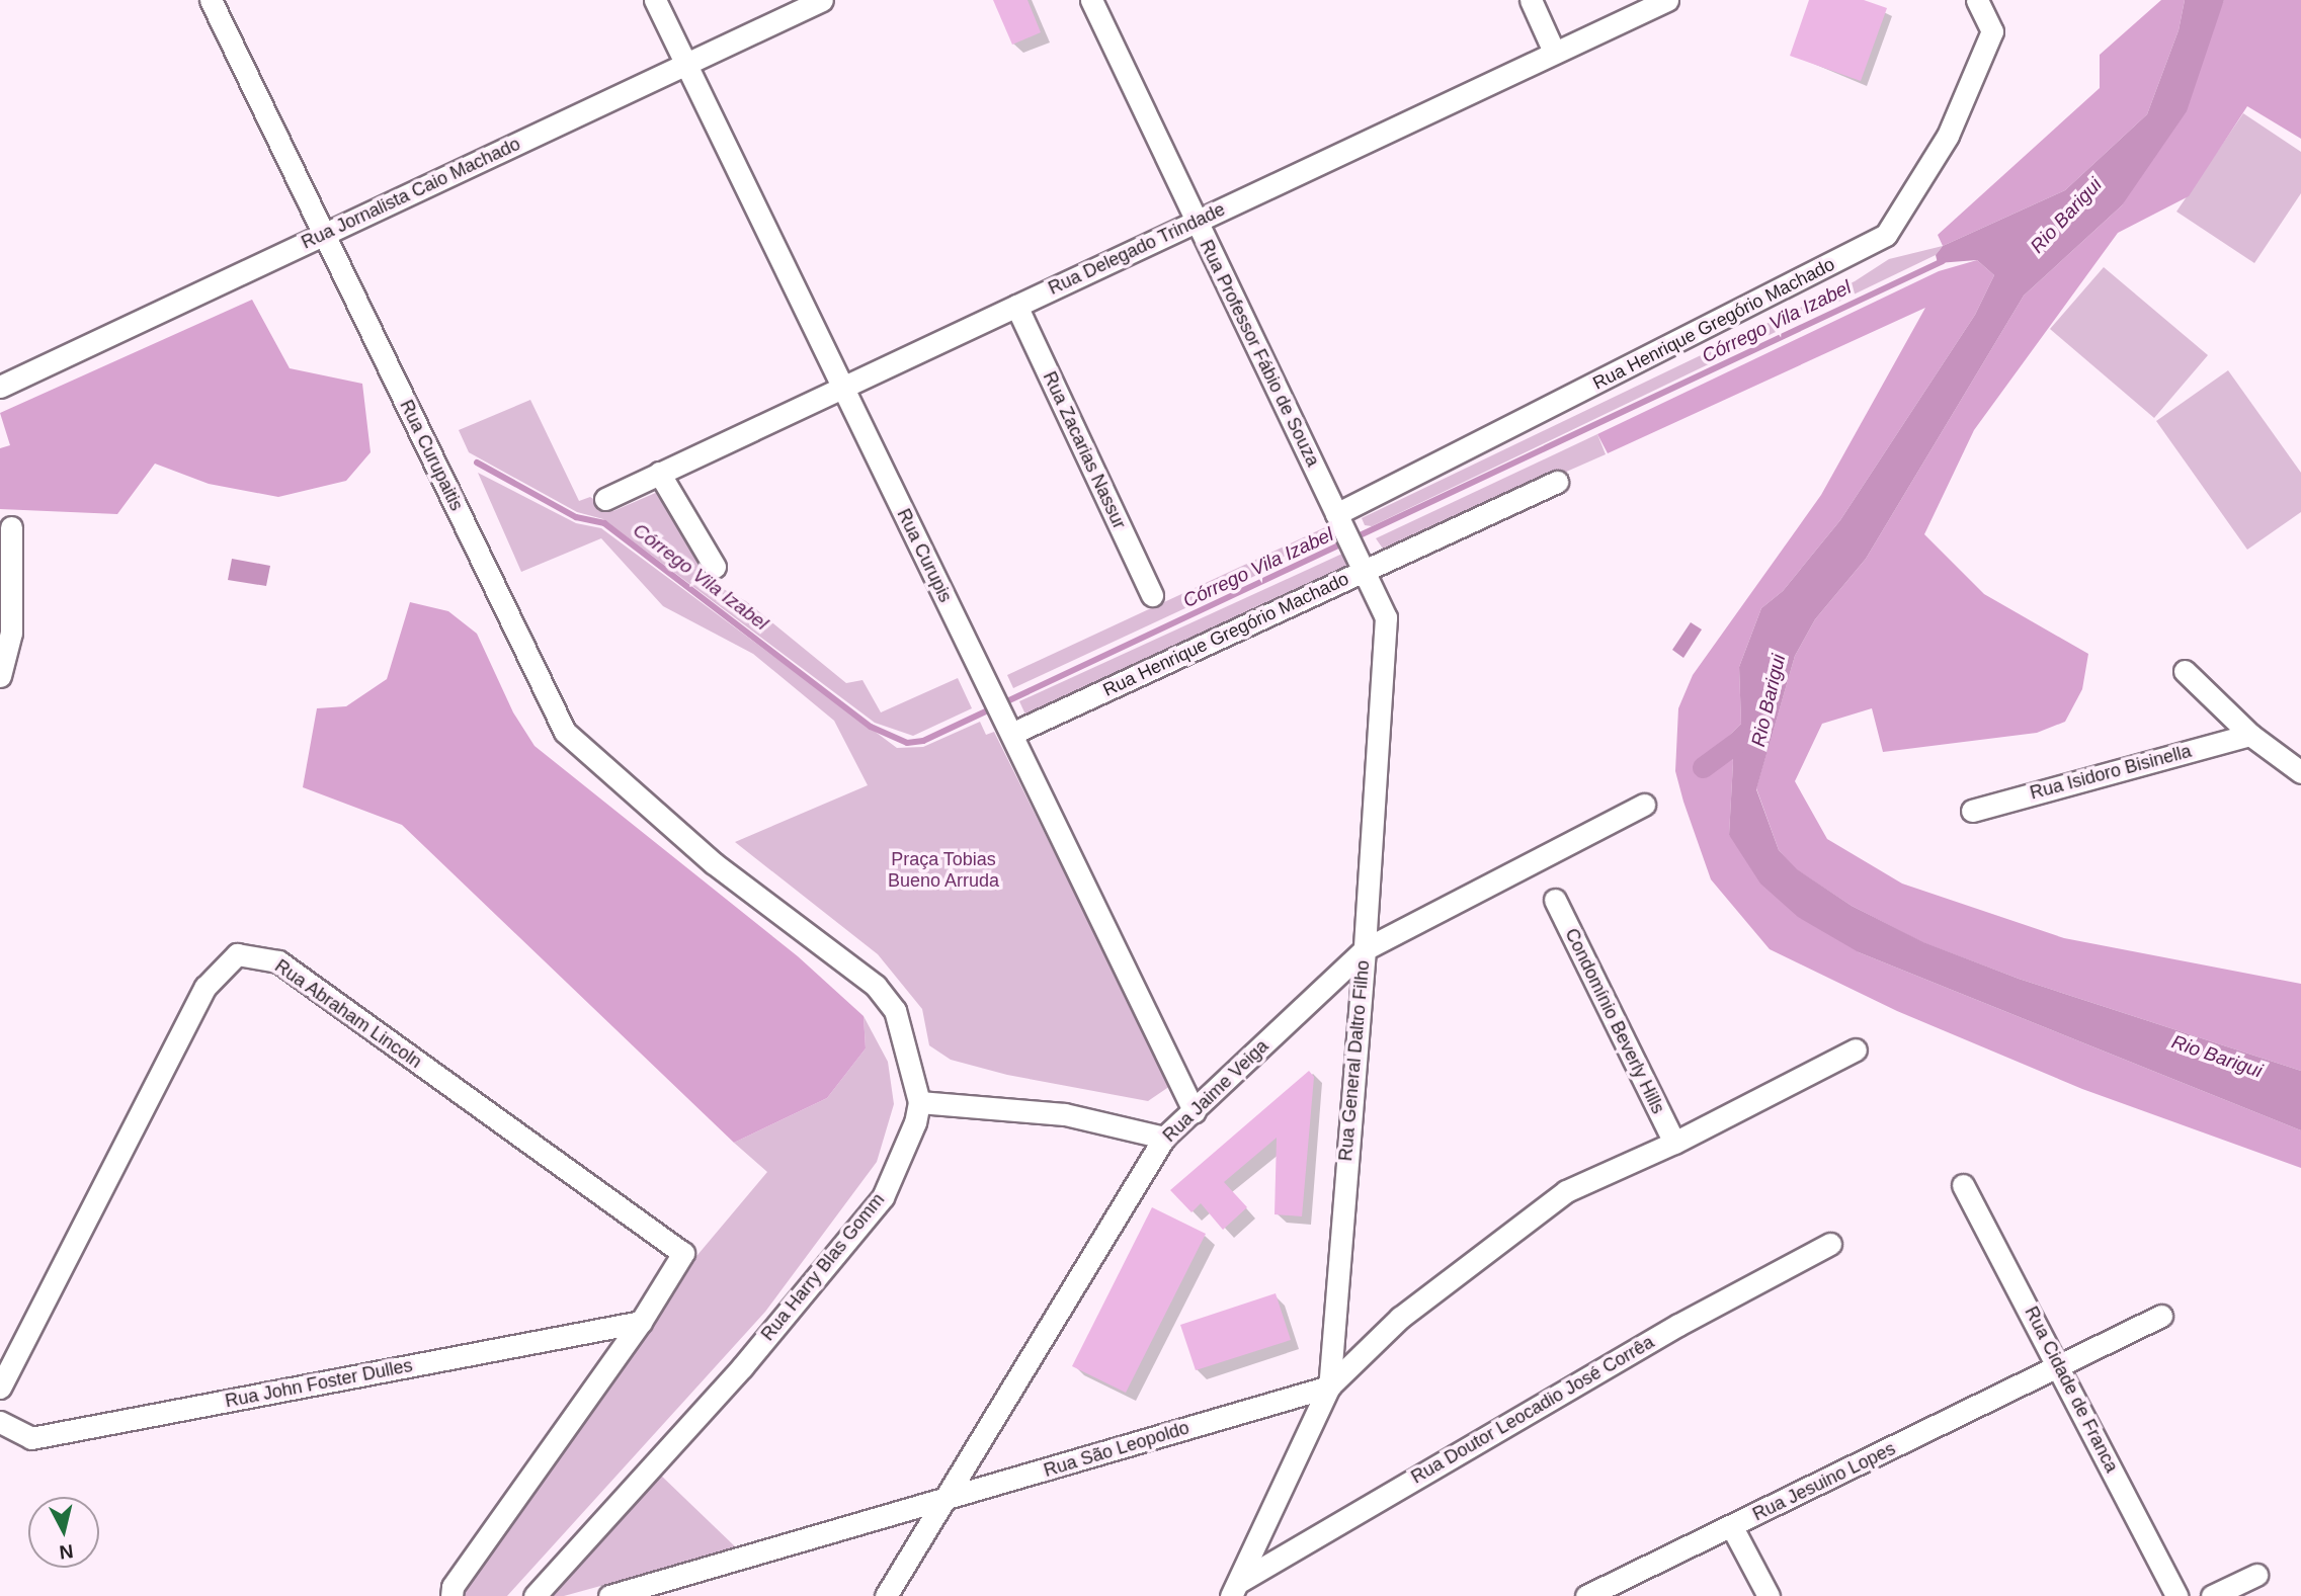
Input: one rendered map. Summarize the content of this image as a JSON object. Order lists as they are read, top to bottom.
{
  "streets": {
    "street": [
      "Rua Jornalista Caio Machado",
      "Rua Delegado Trindade",
      "Rua Henrique Gregório Machado",
      "Rua Professor Fábio de Souza",
      "Rua Zacarias Nassur",
      "Rua Curupaitis",
      "Rua Curupis",
      "Rua Isidoro Bisinella",
      "Rua Abraham Lincoln",
      "Condomínio Beverly Hills",
      "Rua General Daltro Filho",
      "Rua Jaime Veiga",
      "Rua Harry Blas Gomm",
      "Rua John Foster Dulles",
      "Rua Cidade de Franca",
      "Rua Doutor Leocadio José Corrêa",
      "Rua São Leopoldo",
      "Rua Jesuino Lopes"
    ]
  },
  "crossings": [
    ["Rua Jornalista Caio Machado", "Rua Curupaitis"],
    ["Rua Jornalista Caio Machado", "Rua Curupis"],
    ["Rua Delegado Trindade", "Rua Professor Fábio de Souza"],
    ["Rua Delegado Trindade", "Rua Zacarias Nassur"],
    ["Rua Delegado Trindade", "Rua Curupis"],
    ["Rua Henrique Gregório Machado", "Rua Professor Fábio de Souza"],
    ["Rua Henrique Gregório Machado", "Rua Curupis"],
    ["Rua Henrique Gregório Machado", "Rua General Daltro Filho"],
    ["Rua Professor Fábio de Souza", "Rua General Daltro Filho"],
    ["Rua Curupaitis", "Rua Harry Blas Gomm"],
    ["Rua Curupis", "Rua Jaime Veiga"],
    ["Rua Abraham Lincoln", "Rua John Foster Dulles"],
    ["Condomínio Beverly Hills", "Rua São Leopoldo"],
    ["Rua General Daltro Filho", "Rua Jaime Veiga"],
    ["Rua General Daltro Filho", "Rua Doutor Leocadio José Corrêa"],
    ["Rua General Daltro Filho", "Rua São Leopoldo"],
    ["Rua Jaime Veiga", "Rua São Leopoldo"],
    ["Rua Cidade de Franca", "Rua Jesuino Lopes"]
  ],
  "water": ["Rio Barigui", "Córrego Vila Izabel"],
  "parks": ["Praça Tobias Bueno Arruda"],
  "north": "bottom"
}
